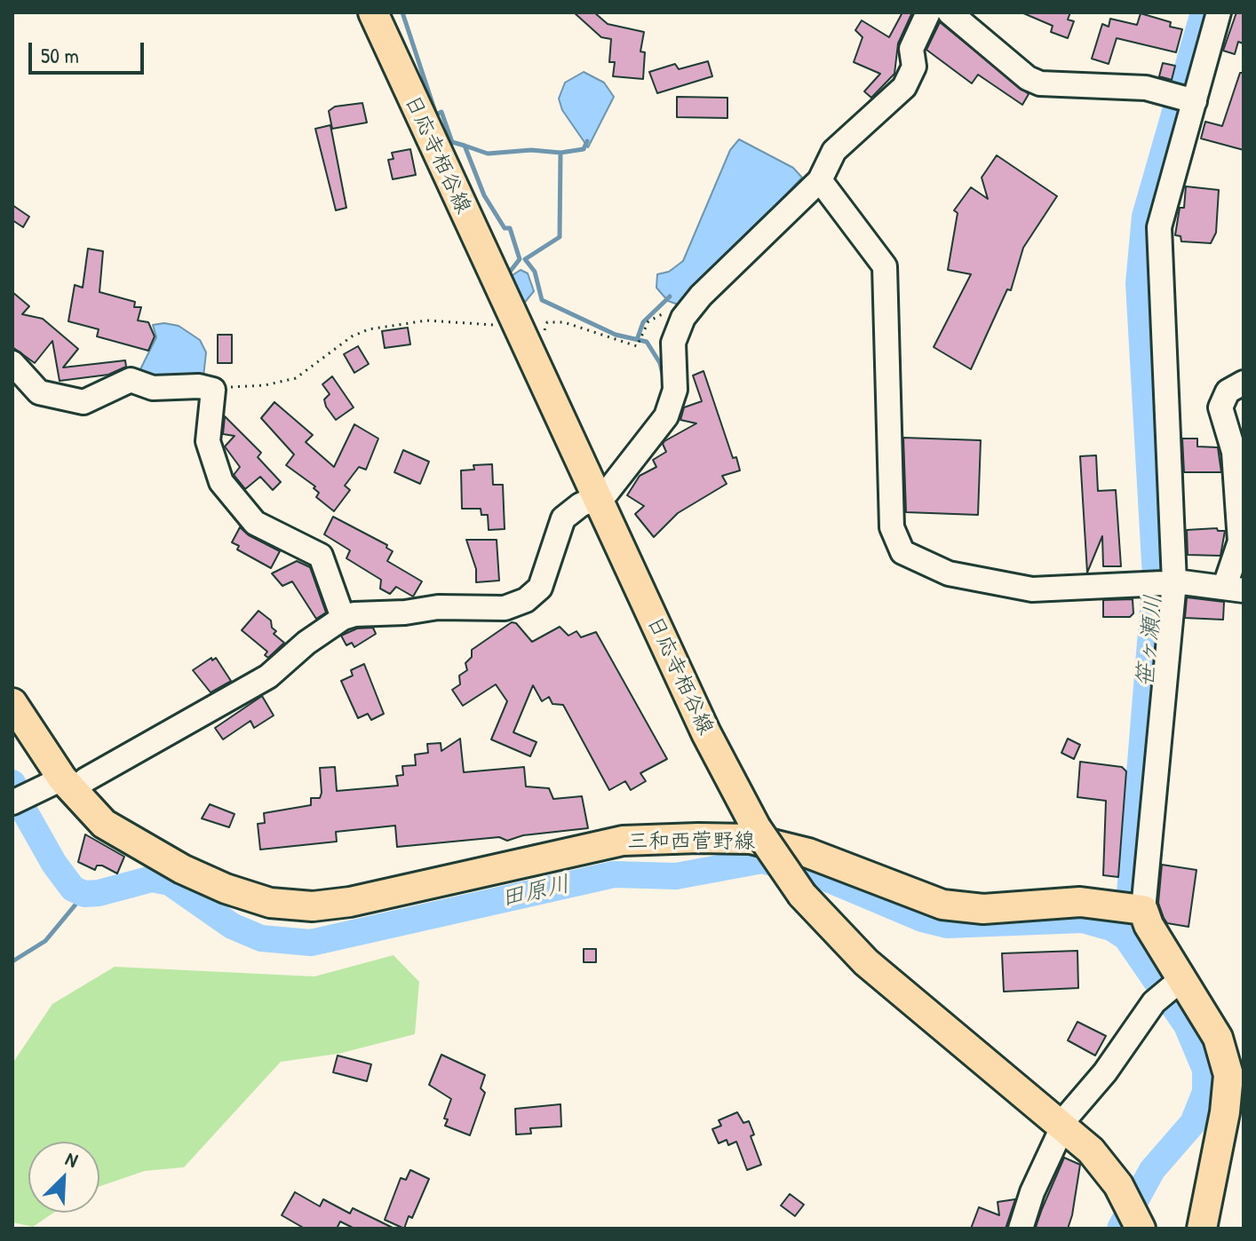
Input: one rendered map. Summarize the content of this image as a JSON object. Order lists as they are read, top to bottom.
{
  "streets": {
    "main road": ["日応寺栢谷線", "三和西菅野線"]
  },
  "water": ["笹ヶ瀬川", "田原川"],
  "scale_bar": "50 m",
  "north": "top right"
}
